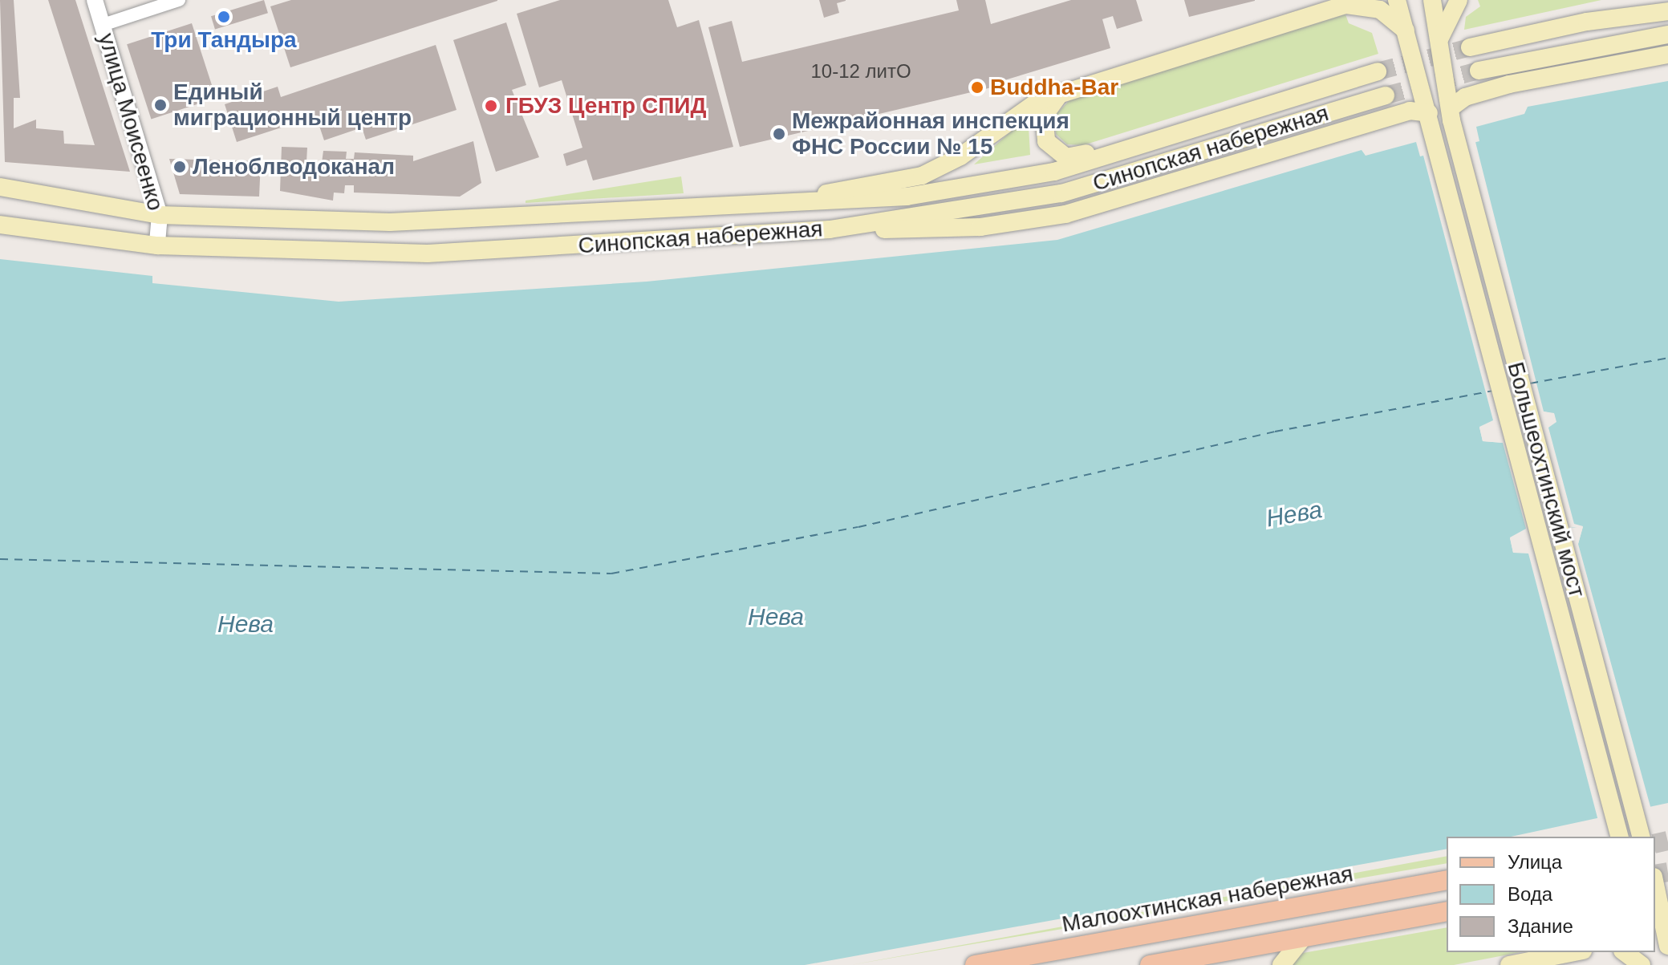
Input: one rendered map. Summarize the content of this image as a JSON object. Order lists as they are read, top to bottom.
{
  "streets": {
    "main road": ["Синопская набережная", "Большеохтинский мост", "Малоохтинская набережная"],
    "street": ["улица Моисеенко"]
  },
  "crossings": [
    ["улица Моисеенко", "Синопская набережная"]
  ],
  "water": ["Нева"],
  "places": [
    "Три Тандыра",
    "Buddha-Bar",
    "Единый миграционный центр",
    "ГБУЗ Центр СПИД",
    "Межрайонная инспекция ФНС России № 15",
    "Леноблводоканал"
  ],
  "house_numbers": ["10-12 литО"],
  "legend": ["Улица", "Вода", "Здание"]
}
